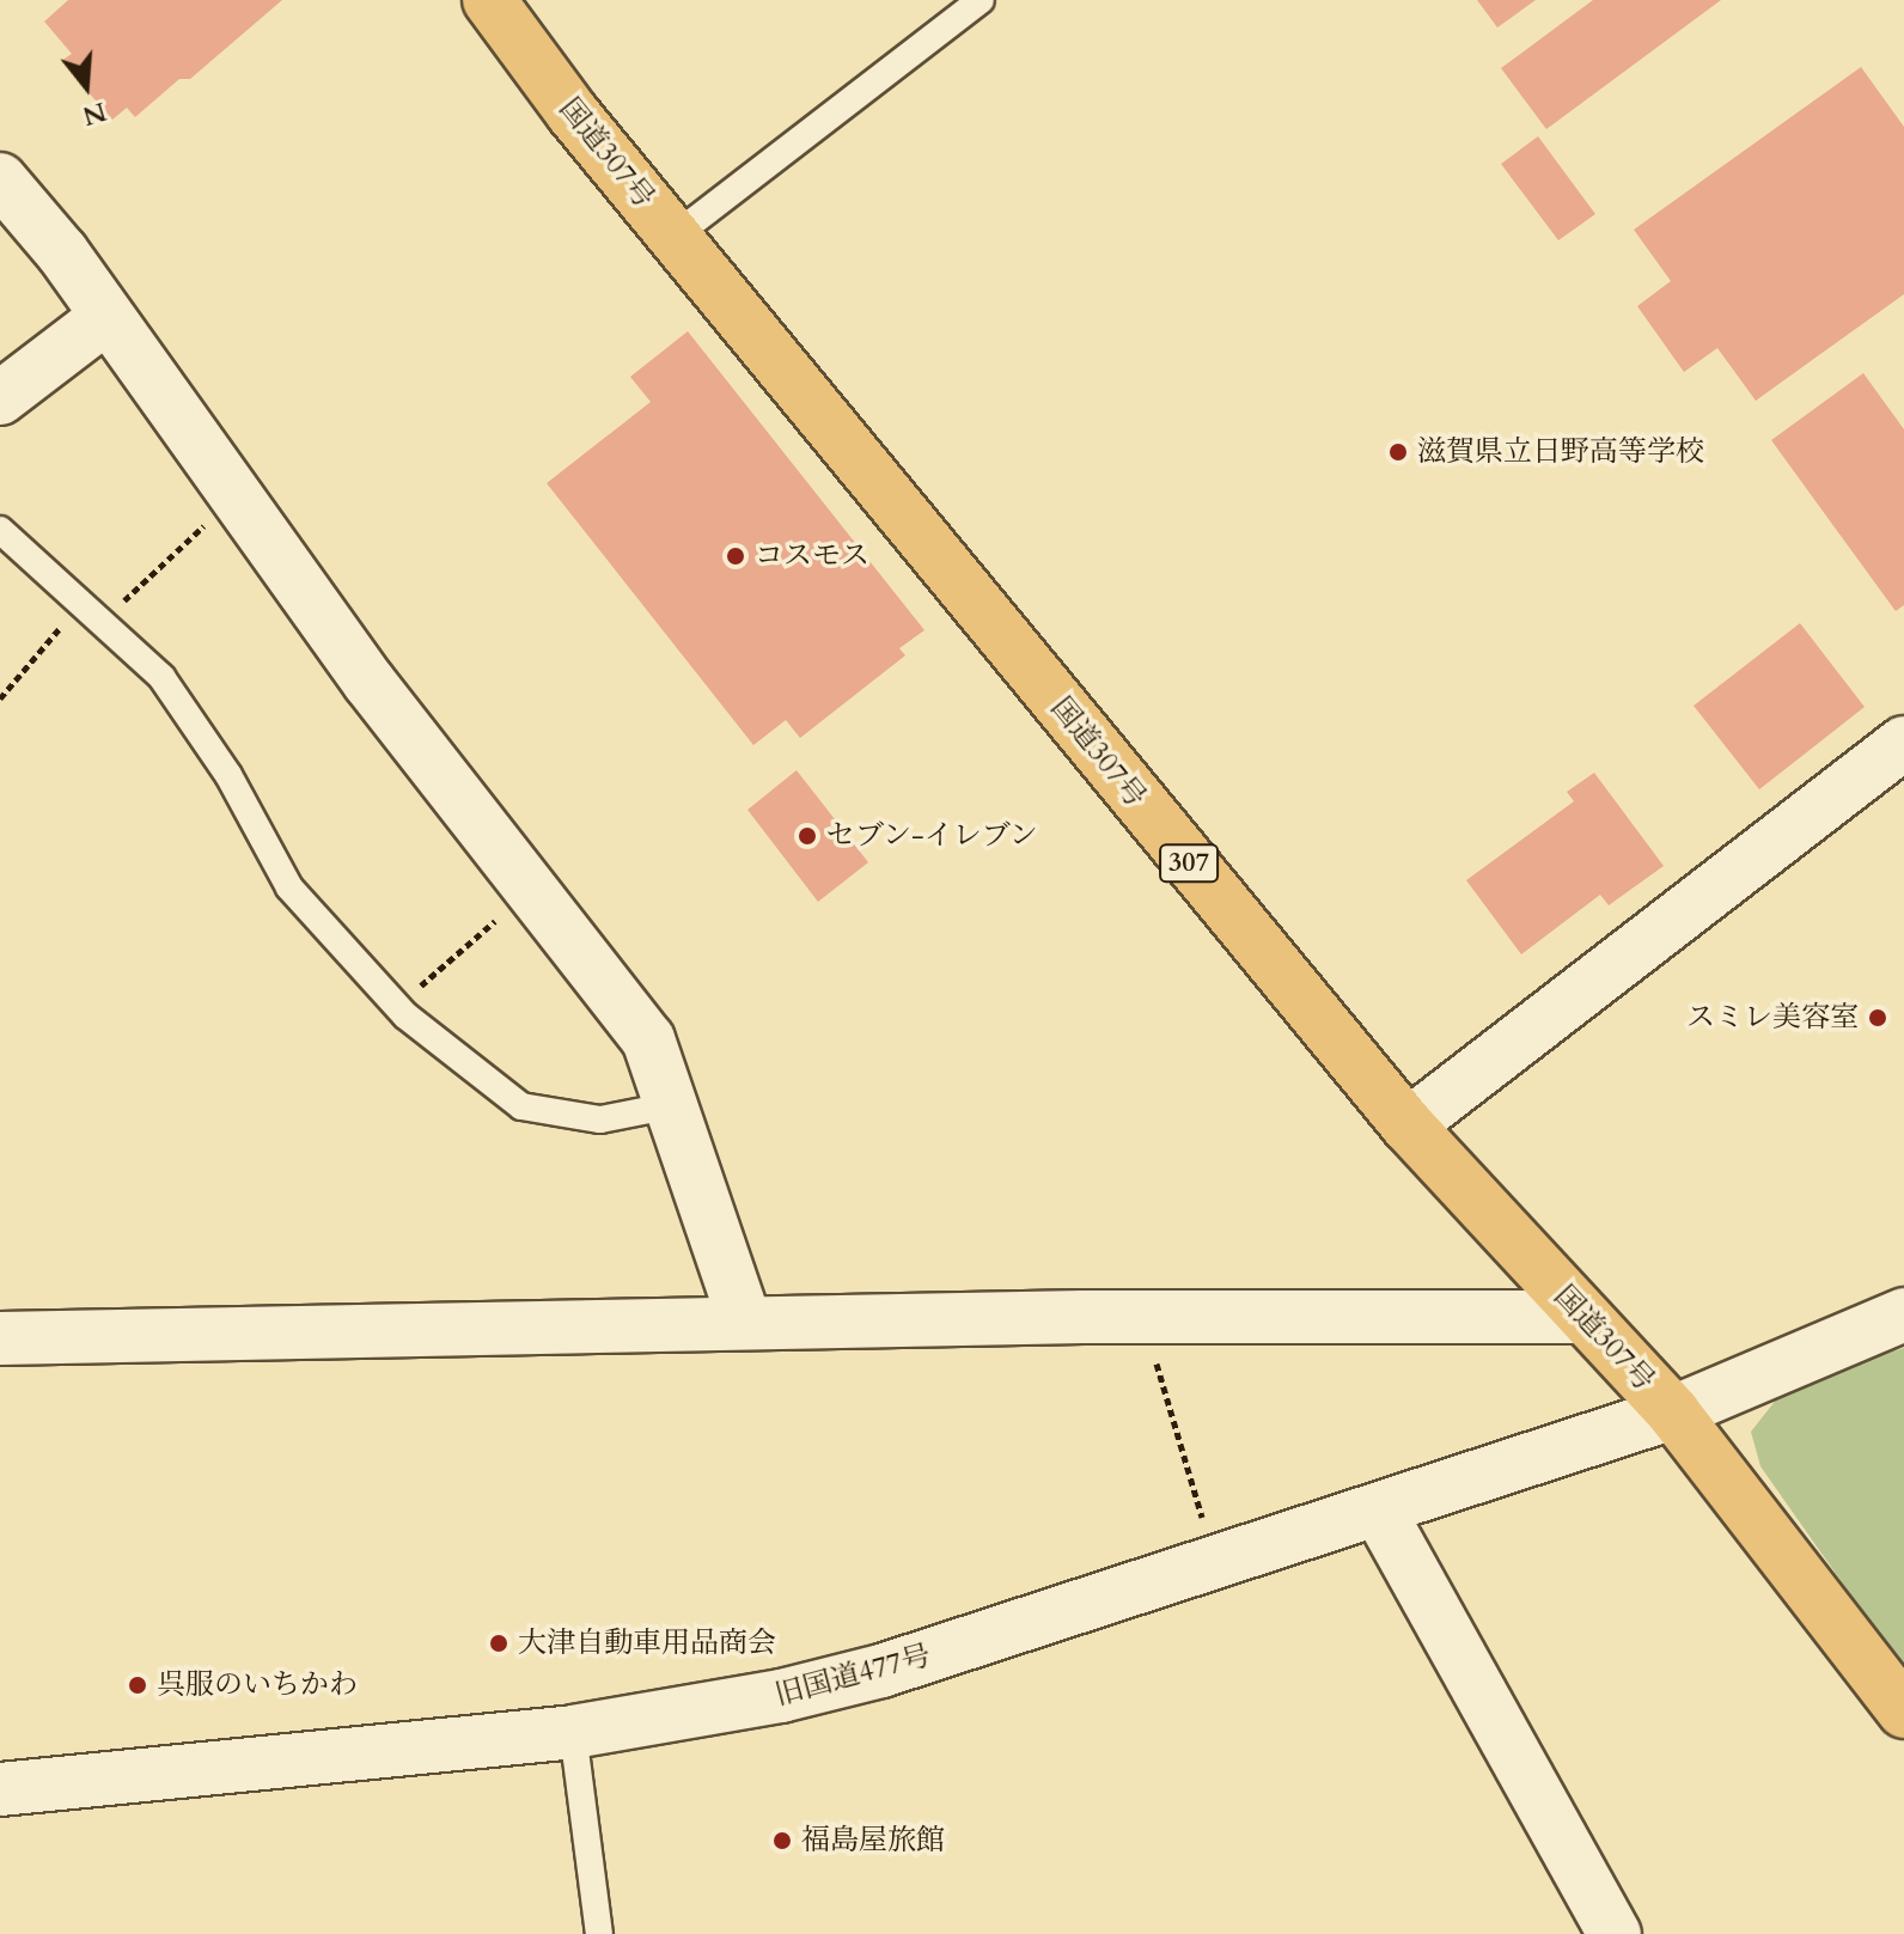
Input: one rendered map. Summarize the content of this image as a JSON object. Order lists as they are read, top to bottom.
{
  "streets": {
    "highway": ["国道307号", "307"],
    "street": ["旧国道477号"]
  },
  "crossings": [
    ["国道307号", "旧国道477号"]
  ],
  "places": [
    "滋賀県立日野高等学校",
    "コスモス",
    "セブン-イレブン",
    "スミレ美容室",
    "大津自動車用品商会",
    "呉服のいちかわ",
    "福島屋旅館"
  ],
  "north": "bottom"
}
